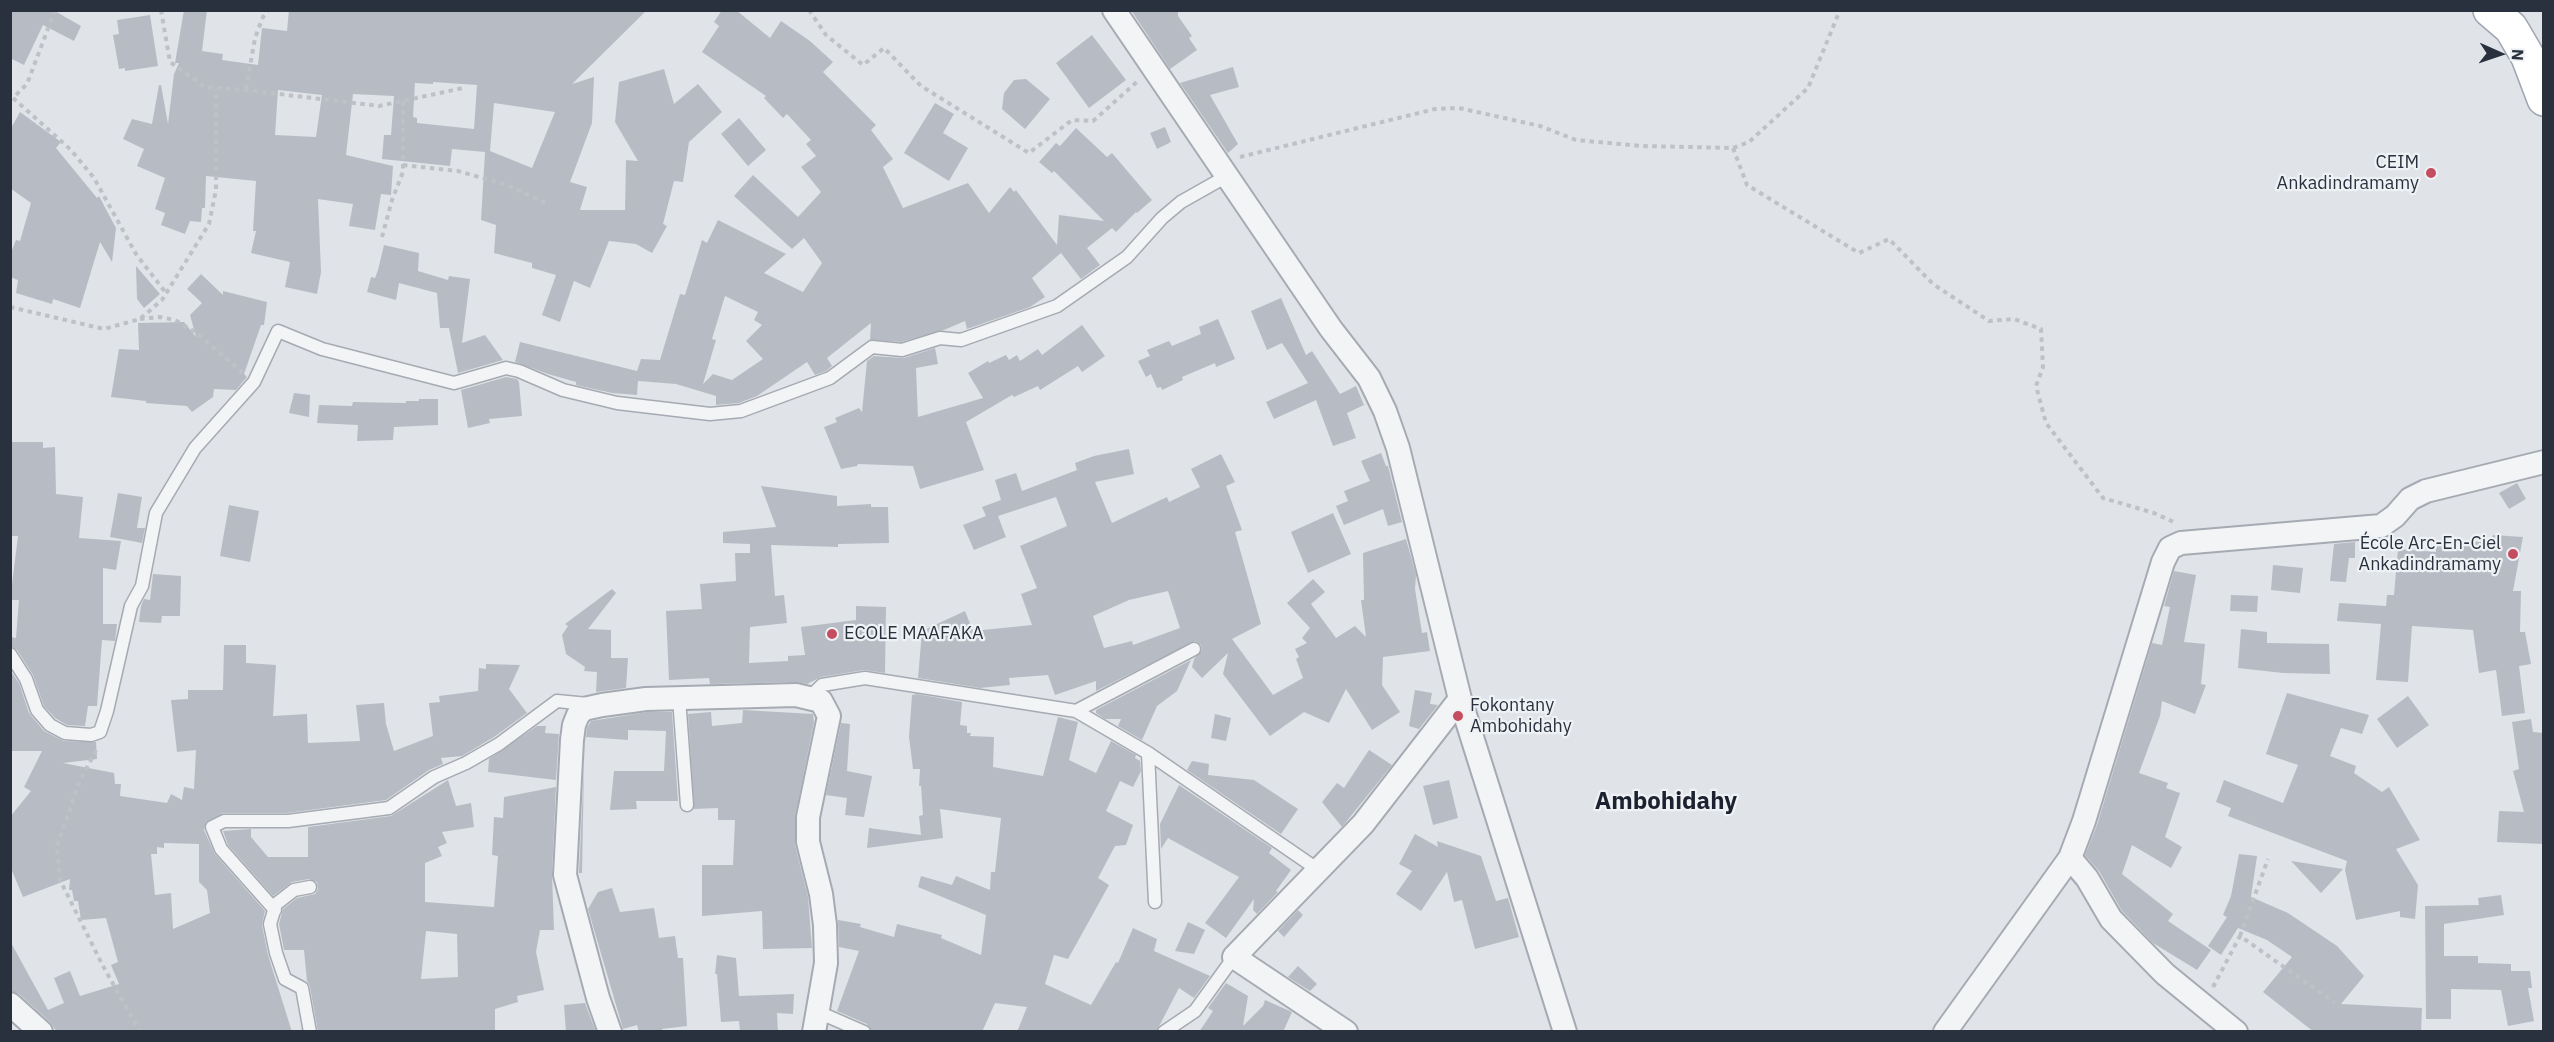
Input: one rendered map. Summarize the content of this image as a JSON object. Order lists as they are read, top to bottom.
{
  "districts": ["Ambohidahy"],
  "places": [
    "CEIM Ankadindramamy",
    "École Arc-En-Ciel Ankadindramamy",
    "ECOLE MAAFAKA",
    "Fokontany Ambohidahy"
  ],
  "north": "right"
}
